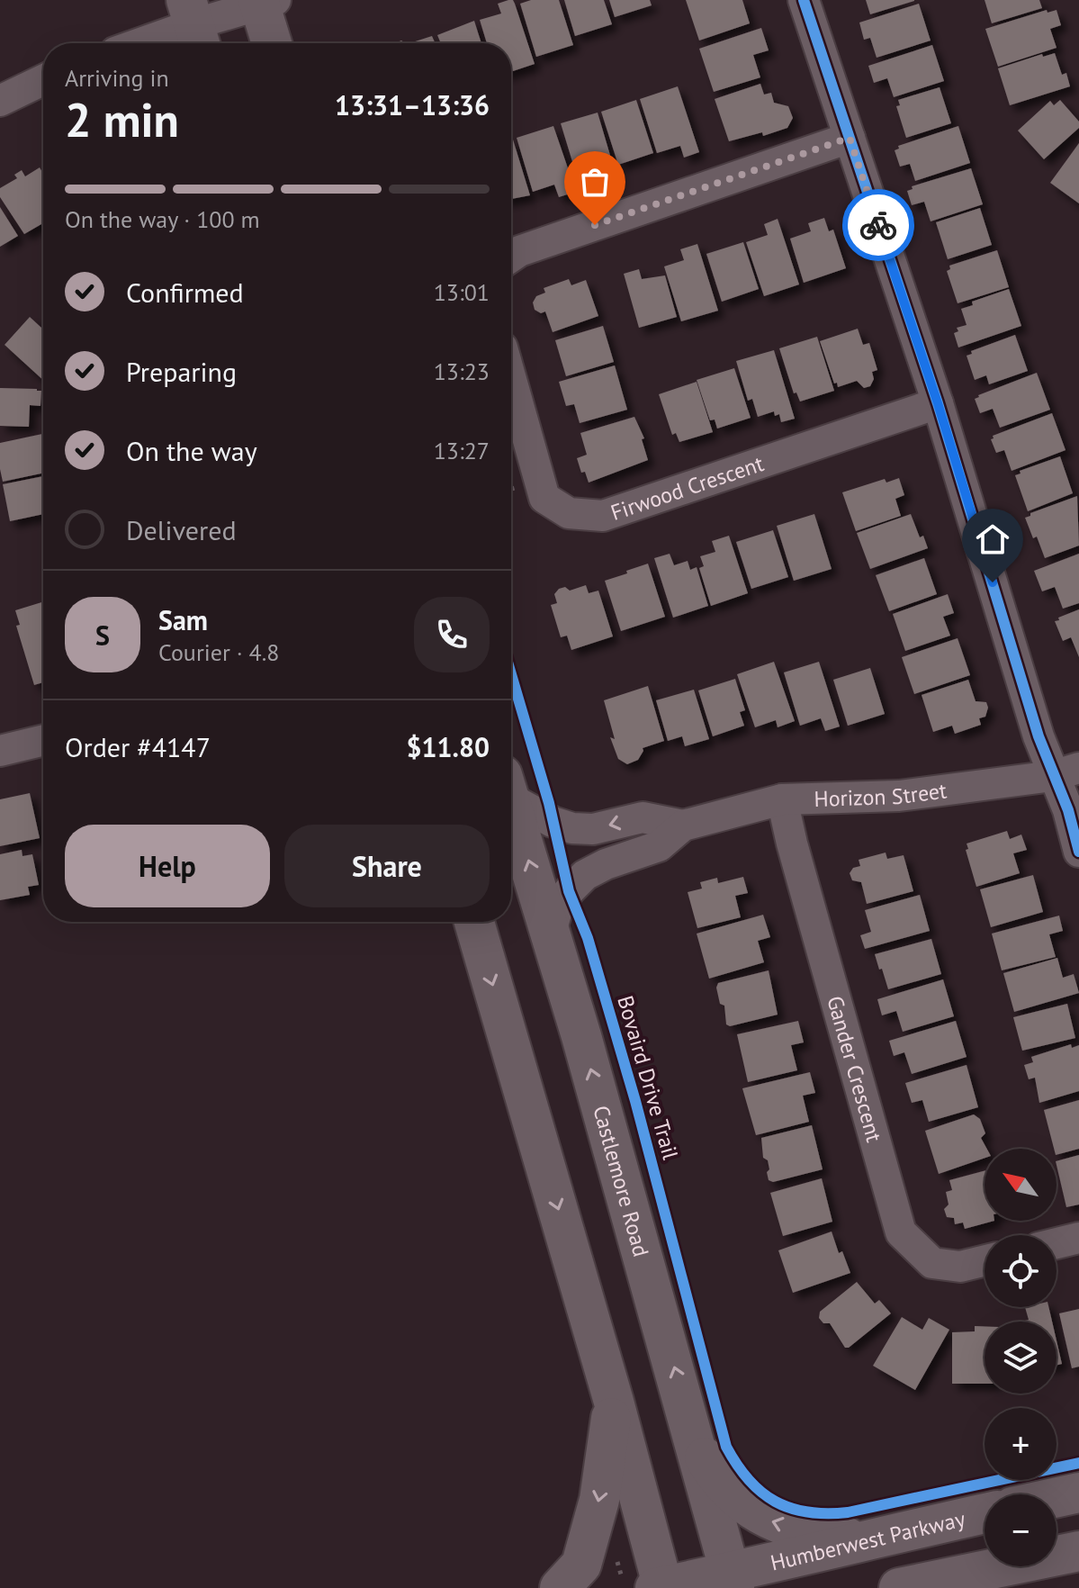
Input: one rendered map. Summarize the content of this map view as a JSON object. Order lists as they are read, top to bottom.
{
  "streets": {
    "main road": ["Castlemore Road", "Humberwest Parkway"],
    "street": ["Firwood Crescent", "Horizon Street", "Gander Crescent"],
    "cycle path": ["Bovaird Drive Trail"]
  },
  "crossings": [
    ["Horizon Street", "Gander Crescent"],
    ["Horizon Street", "Castlemore Road"],
    ["Castlemore Road", "Humberwest Parkway"]
  ],
  "north": "top left",
  "page": {
    "heading": ["2 min", "Arriving in", "13:31–13:36"],
    "panel": [
      "Sam",
      "Courier · 4.8",
      "Order #4147",
      "$11.80"
    ],
    "bar": "On the way · 100 m",
    "list": [
      ["Confirmed", "13:01"],
      ["Preparing", "13:23"],
      ["On the way", "13:27"],
      "Delivered"
    ],
    "round": "S",
    "buttons": ["Help", "Share"],
    "map_buttons": ["+", "−"]
  }
}
